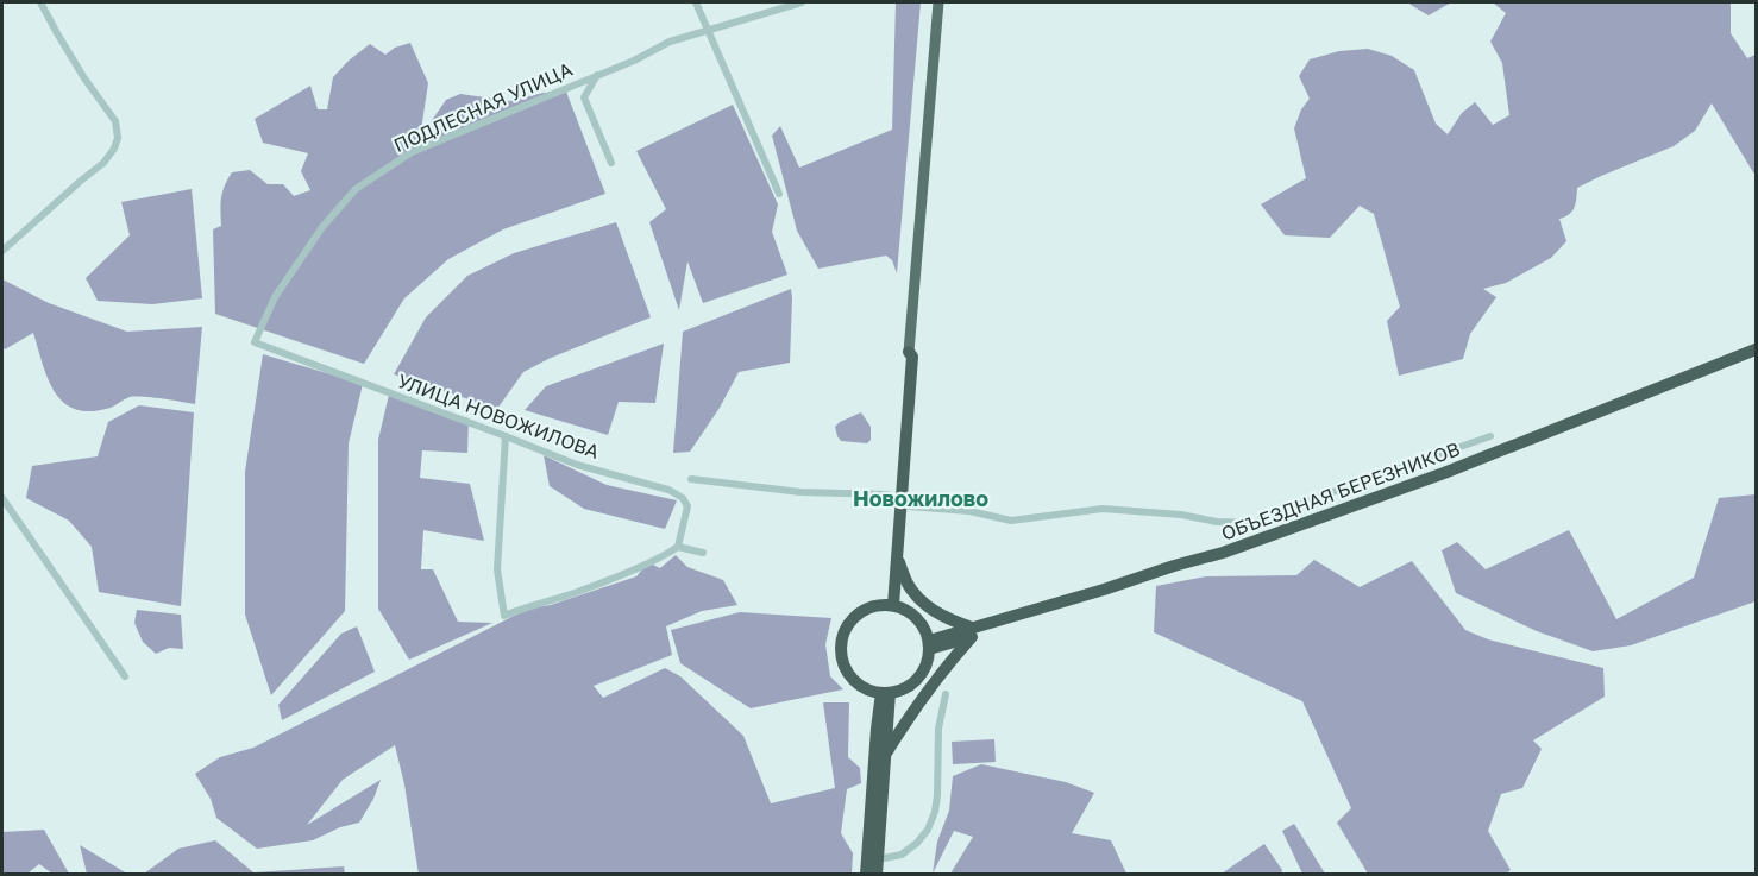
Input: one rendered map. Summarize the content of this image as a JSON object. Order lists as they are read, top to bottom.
{
  "streets": {
    "highway": ["ОБЪЕЗДНАЯ БЕРЕЗНИКОВ"],
    "street": ["ПОДЛЕСНАЯ УЛИЦА", "УЛИЦА НОВОЖИЛОВА"]
  },
  "crossings": [
    ["ПОДЛЕСНАЯ УЛИЦА", "УЛИЦА НОВОЖИЛОВА"]
  ],
  "districts": ["Новожилово"]
}
